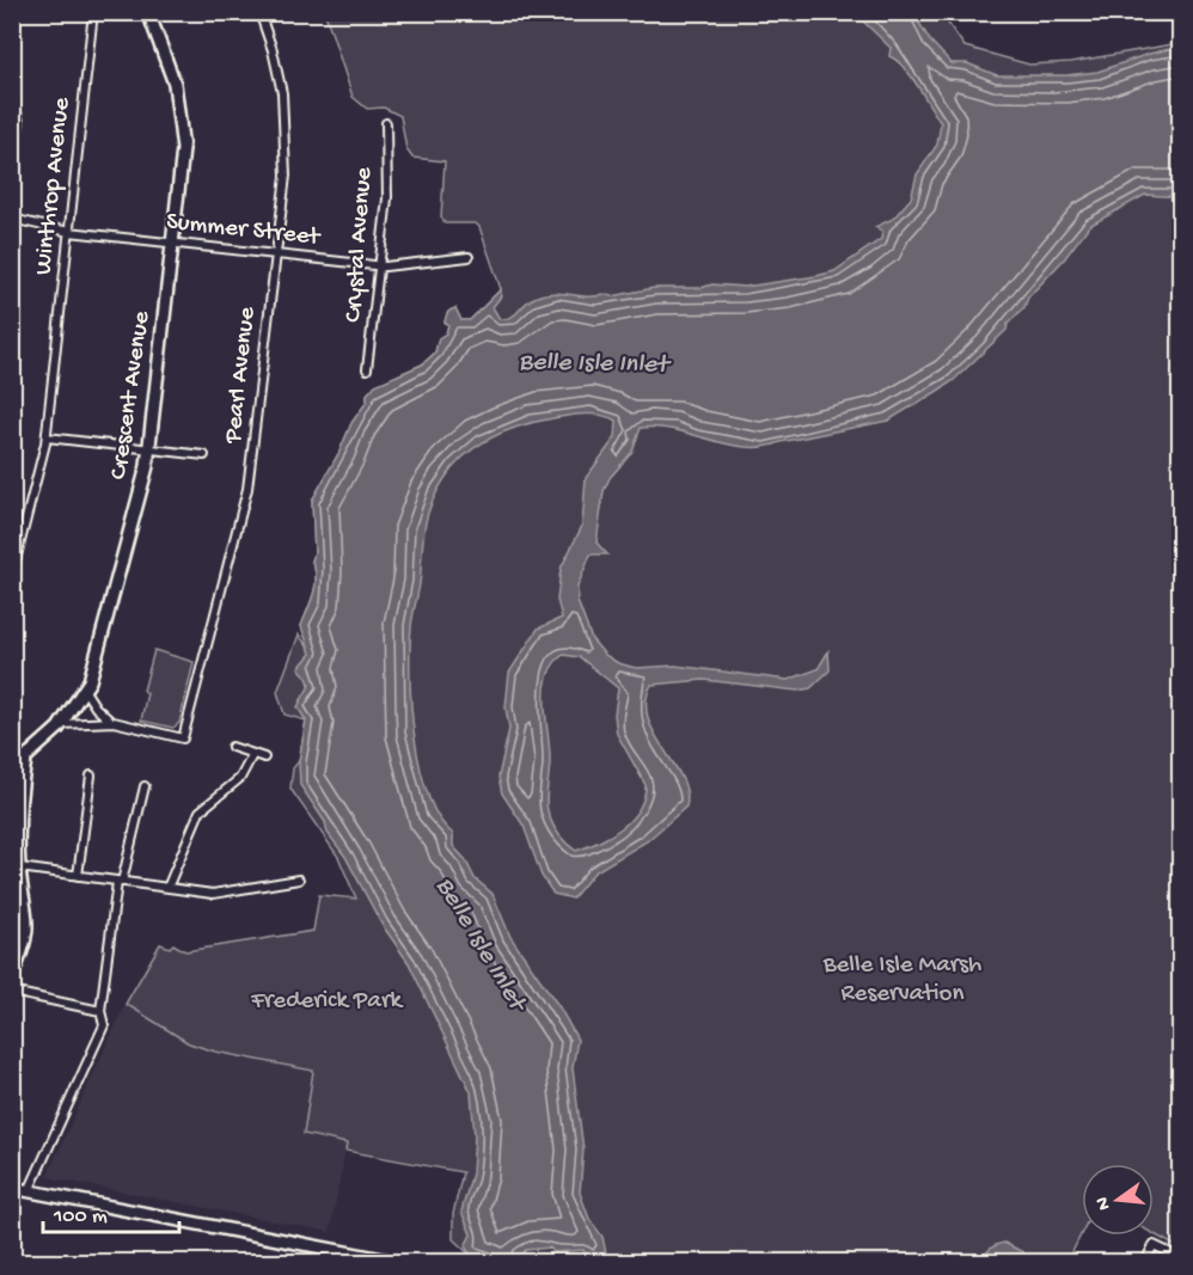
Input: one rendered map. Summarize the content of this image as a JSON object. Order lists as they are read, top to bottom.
{
  "streets": {
    "street": [
      "Winthrop Avenue",
      "Summer Street",
      "Crystal Avenue",
      "Pearl Avenue",
      "Crescent Avenue"
    ]
  },
  "crossings": [
    ["Winthrop Avenue", "Summer Street"],
    ["Summer Street", "Crystal Avenue"],
    ["Summer Street", "Pearl Avenue"],
    ["Summer Street", "Crescent Avenue"]
  ],
  "water": ["Belle Isle Inlet"],
  "parks": ["Belle Isle Marsh Reservation", "Frederick Park"],
  "scale_bar": "100 m",
  "north": "left"
}
